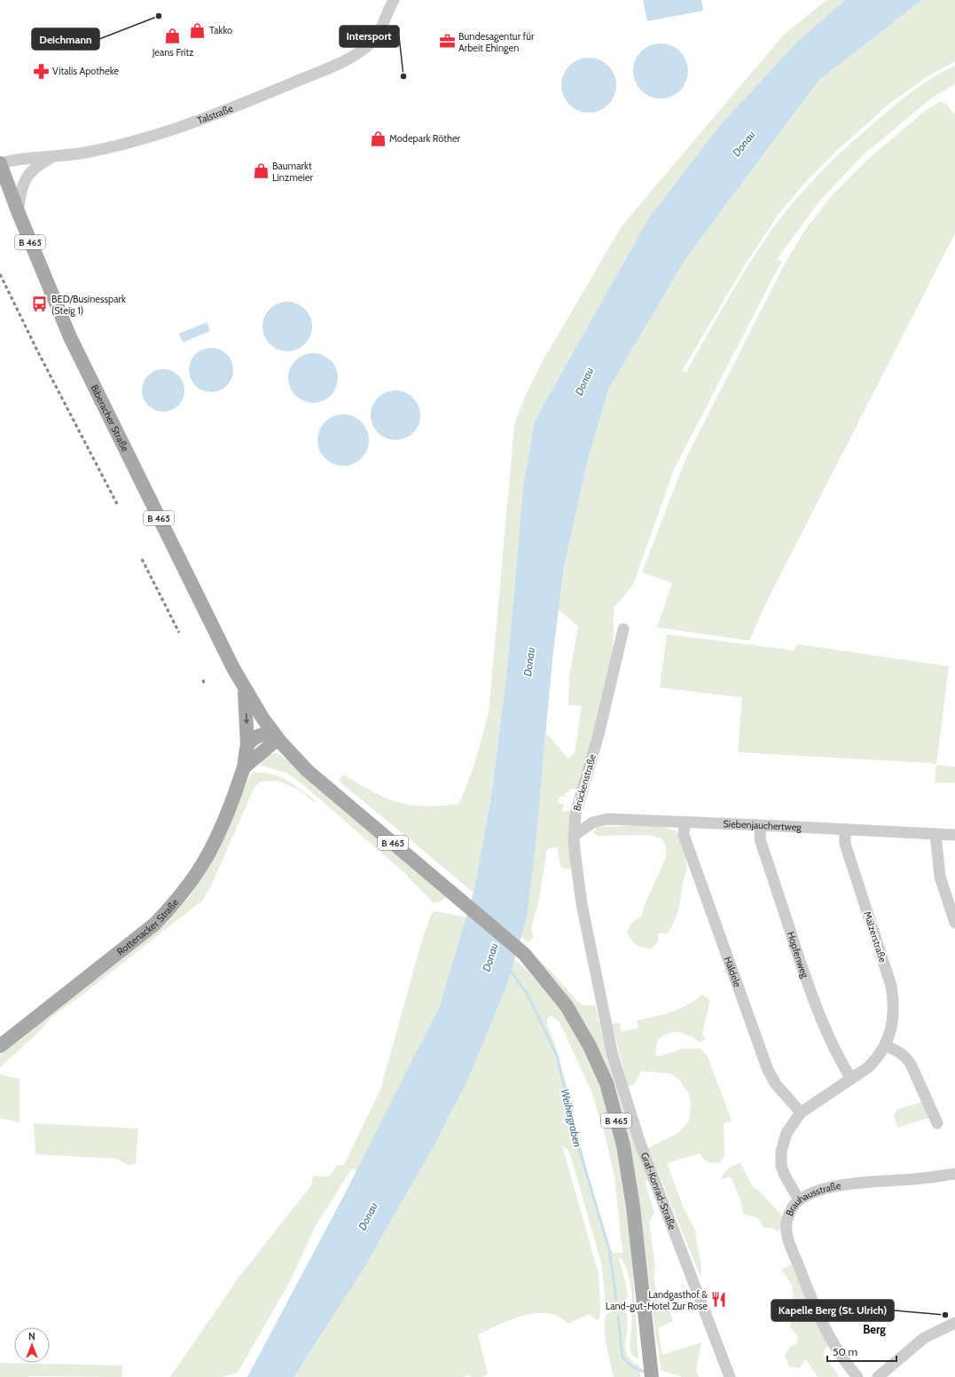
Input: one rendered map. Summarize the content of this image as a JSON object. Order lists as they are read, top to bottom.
{
  "streets": {
    "main road": ["B 465", "Biberacher Straße", "Rottenacker Straße"],
    "street": [
      "Talstraße",
      "Brückenstraße",
      "Siebenjauchertweg",
      "Mälzerstraße",
      "Hopfenweg",
      "Häldele",
      "Graf-Konrad-Straße",
      "Brauhausstraße"
    ]
  },
  "crossings": [
    ["Talstraße", "Biberacher Straße"],
    ["B 465", "Biberacher Straße"],
    ["B 465", "Rottenacker Straße"],
    ["Biberacher Straße", "Rottenacker Straße"],
    ["Brückenstraße", "Siebenjauchertweg"],
    ["Brückenstraße", "Graf-Konrad-Straße"],
    ["Siebenjauchertweg", "Mälzerstraße"],
    ["Siebenjauchertweg", "Hopfenweg"],
    ["Siebenjauchertweg", "Häldele"],
    ["Mälzerstraße", "Hopfenweg"],
    ["Mälzerstraße", "Häldele"],
    ["Mälzerstraße", "Brauhausstraße"]
  ],
  "districts": ["Berg"],
  "water": ["Donau", "Weihergraben"],
  "places": {
    "other": ["Deichmann", "Intersport", "Kapelle Berg (St. Ulrich)"],
    "shop": [
      "Takko",
      "Jeans Fritz",
      "Modepark Röther",
      "Baumarkt Linzmeier"
    ],
    "office": ["Bundesagentur für Arbeit Ehingen"],
    "pharmacy": ["Vitalis Apotheke"],
    "bus stop": ["BED/Businesspark (Steig 1)"],
    "restaurant": ["Landgasthof & Land-gut-Hotel Zur Rose"]
  },
  "scale_bar": "50 m",
  "north": "top"
}
